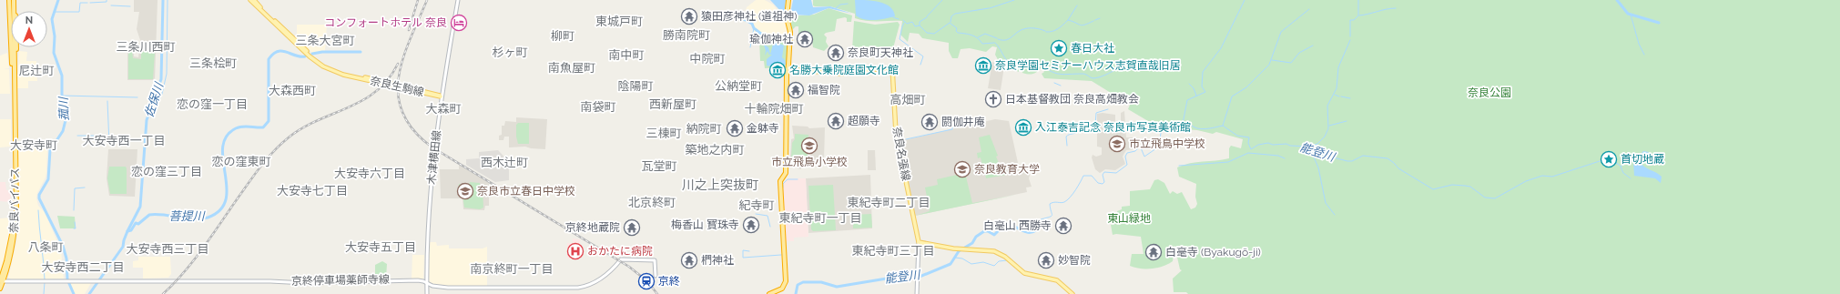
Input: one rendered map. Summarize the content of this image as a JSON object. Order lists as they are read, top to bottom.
{
  "streets": {
    "highway": ["奈良バイパス"],
    "main road": [
      "奈良生駒線",
      "奈良名張線",
      "木津横田線",
      "京終停車場薬師寺線"
    ]
  },
  "crossings": [
    ["奈良生駒線", "木津横田線"],
    ["木津横田線", "京終停車場薬師寺線"],
    ["奈良バイパス", "京終停車場薬師寺線"]
  ],
  "districts": [
    "東城戸町",
    "勝南院町",
    "柳町",
    "三条大宮町",
    "三条川西町",
    "杉ヶ町",
    "南中町",
    "中院町",
    "三条桧町",
    "南魚屋町",
    "尼辻町",
    "陰陽町",
    "公納堂町",
    "大森西町",
    "高畑町",
    "恋の窪一丁目",
    "西新屋町",
    "南袋町",
    "大森町",
    "十輪院畑町",
    "納院町",
    "三棟町",
    "大安寺西一丁目",
    "大安寺町",
    "築地之内町",
    "恋の窪東町",
    "西木辻町",
    "瓦堂町",
    "恋の窪三丁目",
    "大安寺六丁目",
    "川之上突抜町",
    "大安寺七丁目",
    "北京終町",
    "東紀寺町二丁目",
    "紀寺町",
    "東紀寺町一丁目",
    "八条町",
    "大安寺五丁目",
    "大安寺西三丁目",
    "東紀寺町三丁目",
    "大安寺西二丁目",
    "南京終町一丁目"
  ],
  "water": [
    "佐保川",
    "菰川",
    "能登川",
    "菩提川"
  ],
  "parks": ["奈良公園", "東山緑地"],
  "places": {
    "temple": [
      "猿田彦神社 (道祖神)",
      "瑜伽神社",
      "奈良町天神社",
      "福智院",
      "超願寺",
      "閼伽井庵",
      "金躰寺",
      "梅香山 寳珠寺",
      "白毫山 西勝寺",
      "京終地蔵院",
      "白毫寺 (Byakugō-ji)",
      "椚神社",
      "妙智院"
    ],
    "hotel": ["コンフォートホテル 奈良"],
    "place": ["春日大社", "首切地蔵"],
    "museum": ["奈良学園セミナーハウス志賀直哉旧居", "名勝大乗院庭園文化館", "入江泰吉記念 奈良市写真美術館"],
    "church": ["日本基督教団 奈良高畑教会"],
    "school or university": [
      "市立飛鳥中学校",
      "市立飛鳥小学校",
      "奈良教育大学",
      "奈良市立春日中学校"
    ],
    "hospital": ["おかたに病院"],
    "station": ["京終"]
  },
  "north": "top"
}
